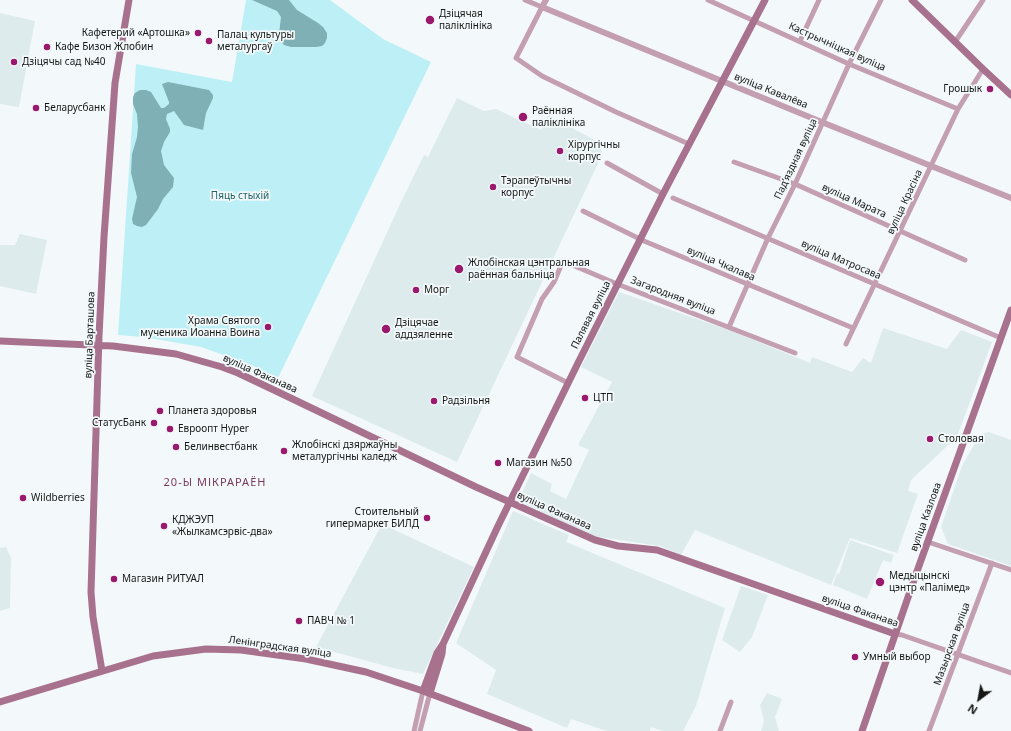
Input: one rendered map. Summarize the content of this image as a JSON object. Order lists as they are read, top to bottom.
{
  "streets": {
    "main road": [
      "Палявая вуліца",
      "вуліца Барташова",
      "вуліца Факанава",
      "вуліца Казлова",
      "Ленінградская вуліца"
    ],
    "street": [
      "Кастрычніцкая вуліца",
      "вуліца Кавалёва",
      "Падʼяздная вуліца",
      "вуліца Марата",
      "вуліца Красіна",
      "вуліца Матросава",
      "вуліца Чкалава",
      "Загародняя вуліца",
      "Мазырская вуліца"
    ]
  },
  "crossings": [
    ["Кастрычніцкая вуліца", "Падʼяздная вуліца"],
    ["Кастрычніцкая вуліца", "вуліца Красіна"],
    ["Кастрычніцкая вуліца", "Палявая вуліца"],
    ["вуліца Кавалёва", "Падʼяздная вуліца"],
    ["вуліца Кавалёва", "вуліца Красіна"],
    ["вуліца Кавалёва", "Палявая вуліца"],
    ["Падʼяздная вуліца", "вуліца Марата"],
    ["Падʼяздная вуліца", "вуліца Матросава"],
    ["Падʼяздная вуліца", "вуліца Чкалава"],
    ["Падʼяздная вуліца", "Загародняя вуліца"],
    ["вуліца Марата", "вуліца Красіна"],
    ["вуліца Красіна", "вуліца Матросава"],
    ["вуліца Красіна", "вуліца Чкалава"],
    ["вуліца Матросава", "вуліца Казлова"],
    ["вуліца Чкалава", "Палявая вуліца"],
    ["Загародняя вуліца", "Палявая вуліца"],
    ["Палявая вуліца", "вуліца Факанава"],
    ["Палявая вуліца", "Ленінградская вуліца"],
    ["вуліца Барташова", "вуліца Факанава"],
    ["вуліца Барташова", "Ленінградская вуліца"],
    ["вуліца Факанава", "вуліца Казлова"],
    ["вуліца Факанава", "Мазырская вуліца"]
  ],
  "districts": ["20-Ы МІКРАРАЁН"],
  "parks": ["Пяць стыхій"],
  "places": [
    "Дзіцячая паліклініка",
    "Кафетерий «Артошка»",
    "Палац культуры металургаў",
    "Кафе Бизон Жлобин",
    "Дзіцячы сад №40",
    "Грошык",
    "Беларусбанк",
    "Раённая паліклініка",
    "Хірургічны корпус",
    "Тэрапеўтычны корпус",
    "Жлобінская цэнтральная раённая бальніца",
    "Морг",
    "Храма Святого мученика Иоанна Воина",
    "Дзіцячае аддзяленне",
    "ЦТП",
    "Радзільня",
    "Планета здоровья",
    "СтатусБанк",
    "Евроопт Hyper",
    "Столовая",
    "Белинвестбанк",
    "Жлобінскі дзяржаўны металургічны каледж",
    "Магазин №50",
    "Wildberries",
    "Стоительный гипермаркет БИЛД",
    "КДЖЭУП «Жылкамсэрвіс-два»",
    "Магазин РИТУАЛ",
    "Медыцынскі цэнтр «Палімед»",
    "ПАВЧ № 1",
    "Умный выбор"
  ],
  "north": "bottom left"
}
